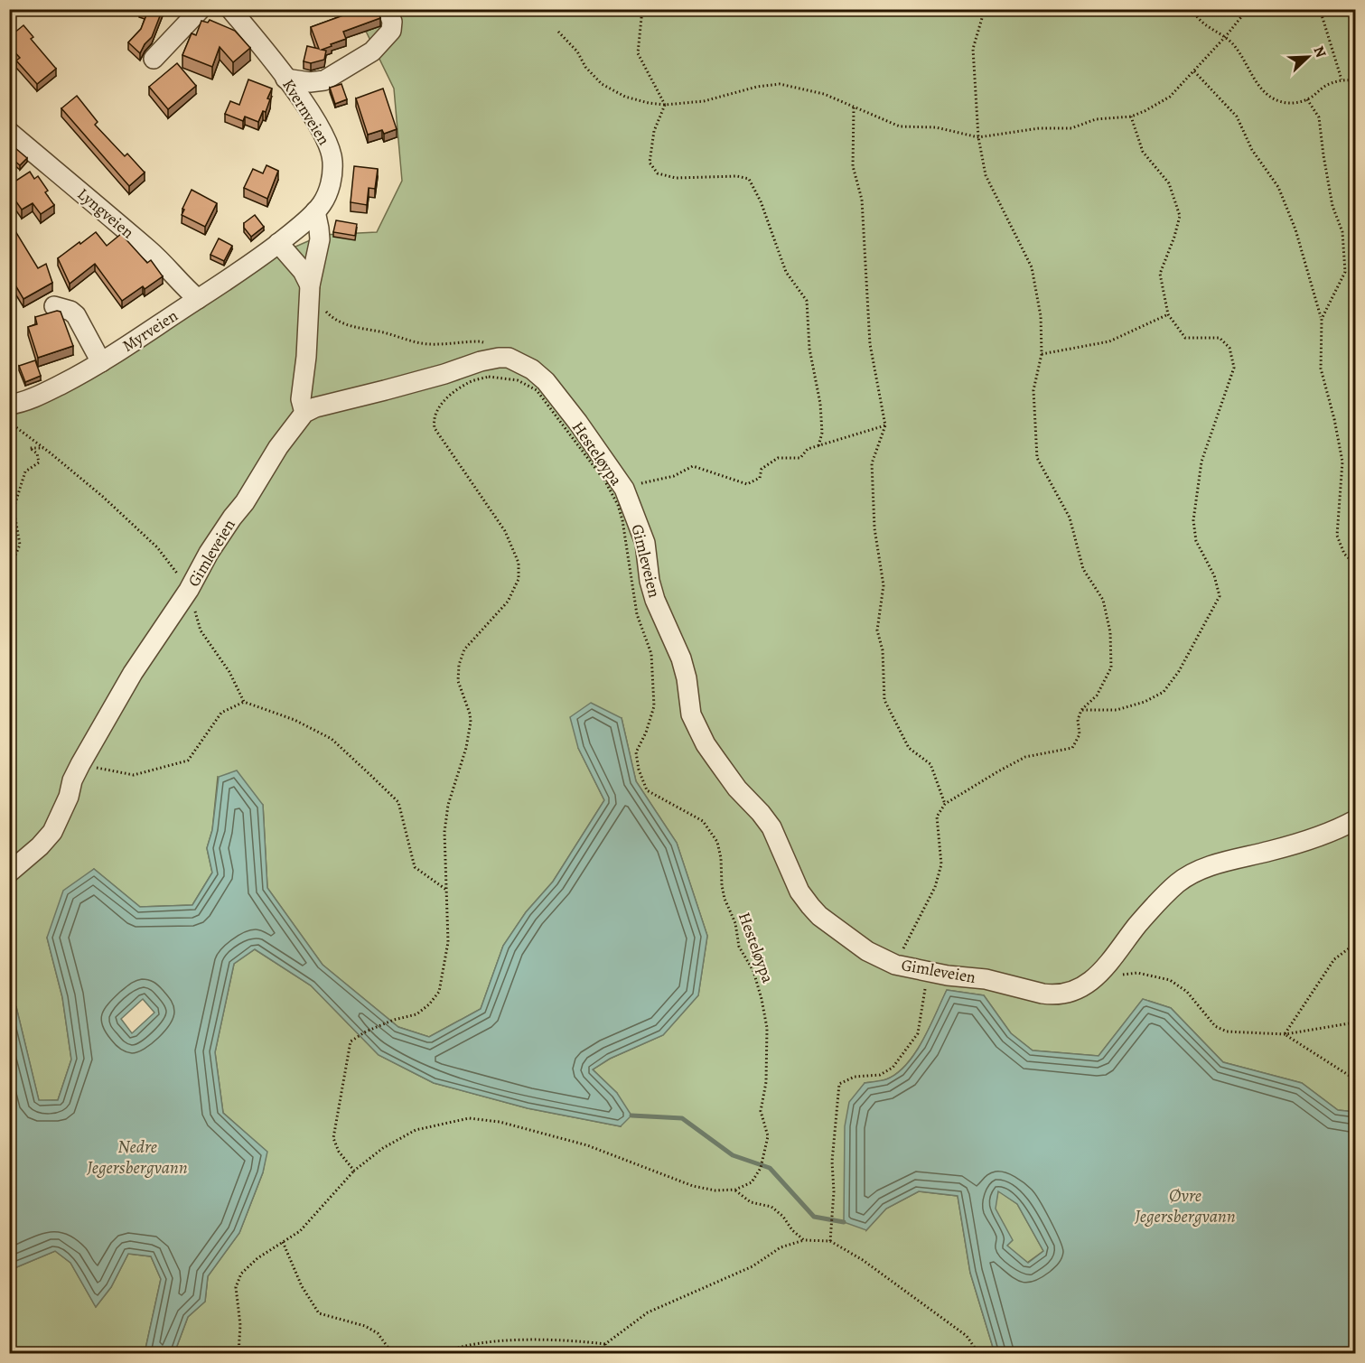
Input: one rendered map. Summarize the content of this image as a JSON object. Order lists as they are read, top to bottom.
{
  "streets": {
    "street": [
      "Kvernveien",
      "Lyngveien",
      "Myrveien",
      "Gimleveien"
    ],
    "path": ["Hesteløypa"]
  },
  "crossings": [
    ["Kvernveien", "Lyngveien"],
    ["Kvernveien", "Myrveien"],
    ["Lyngveien", "Myrveien"]
  ],
  "water": ["Nedre Jegersbergvann", "Øvre Jegersbergvann"],
  "north": "top right"
}
